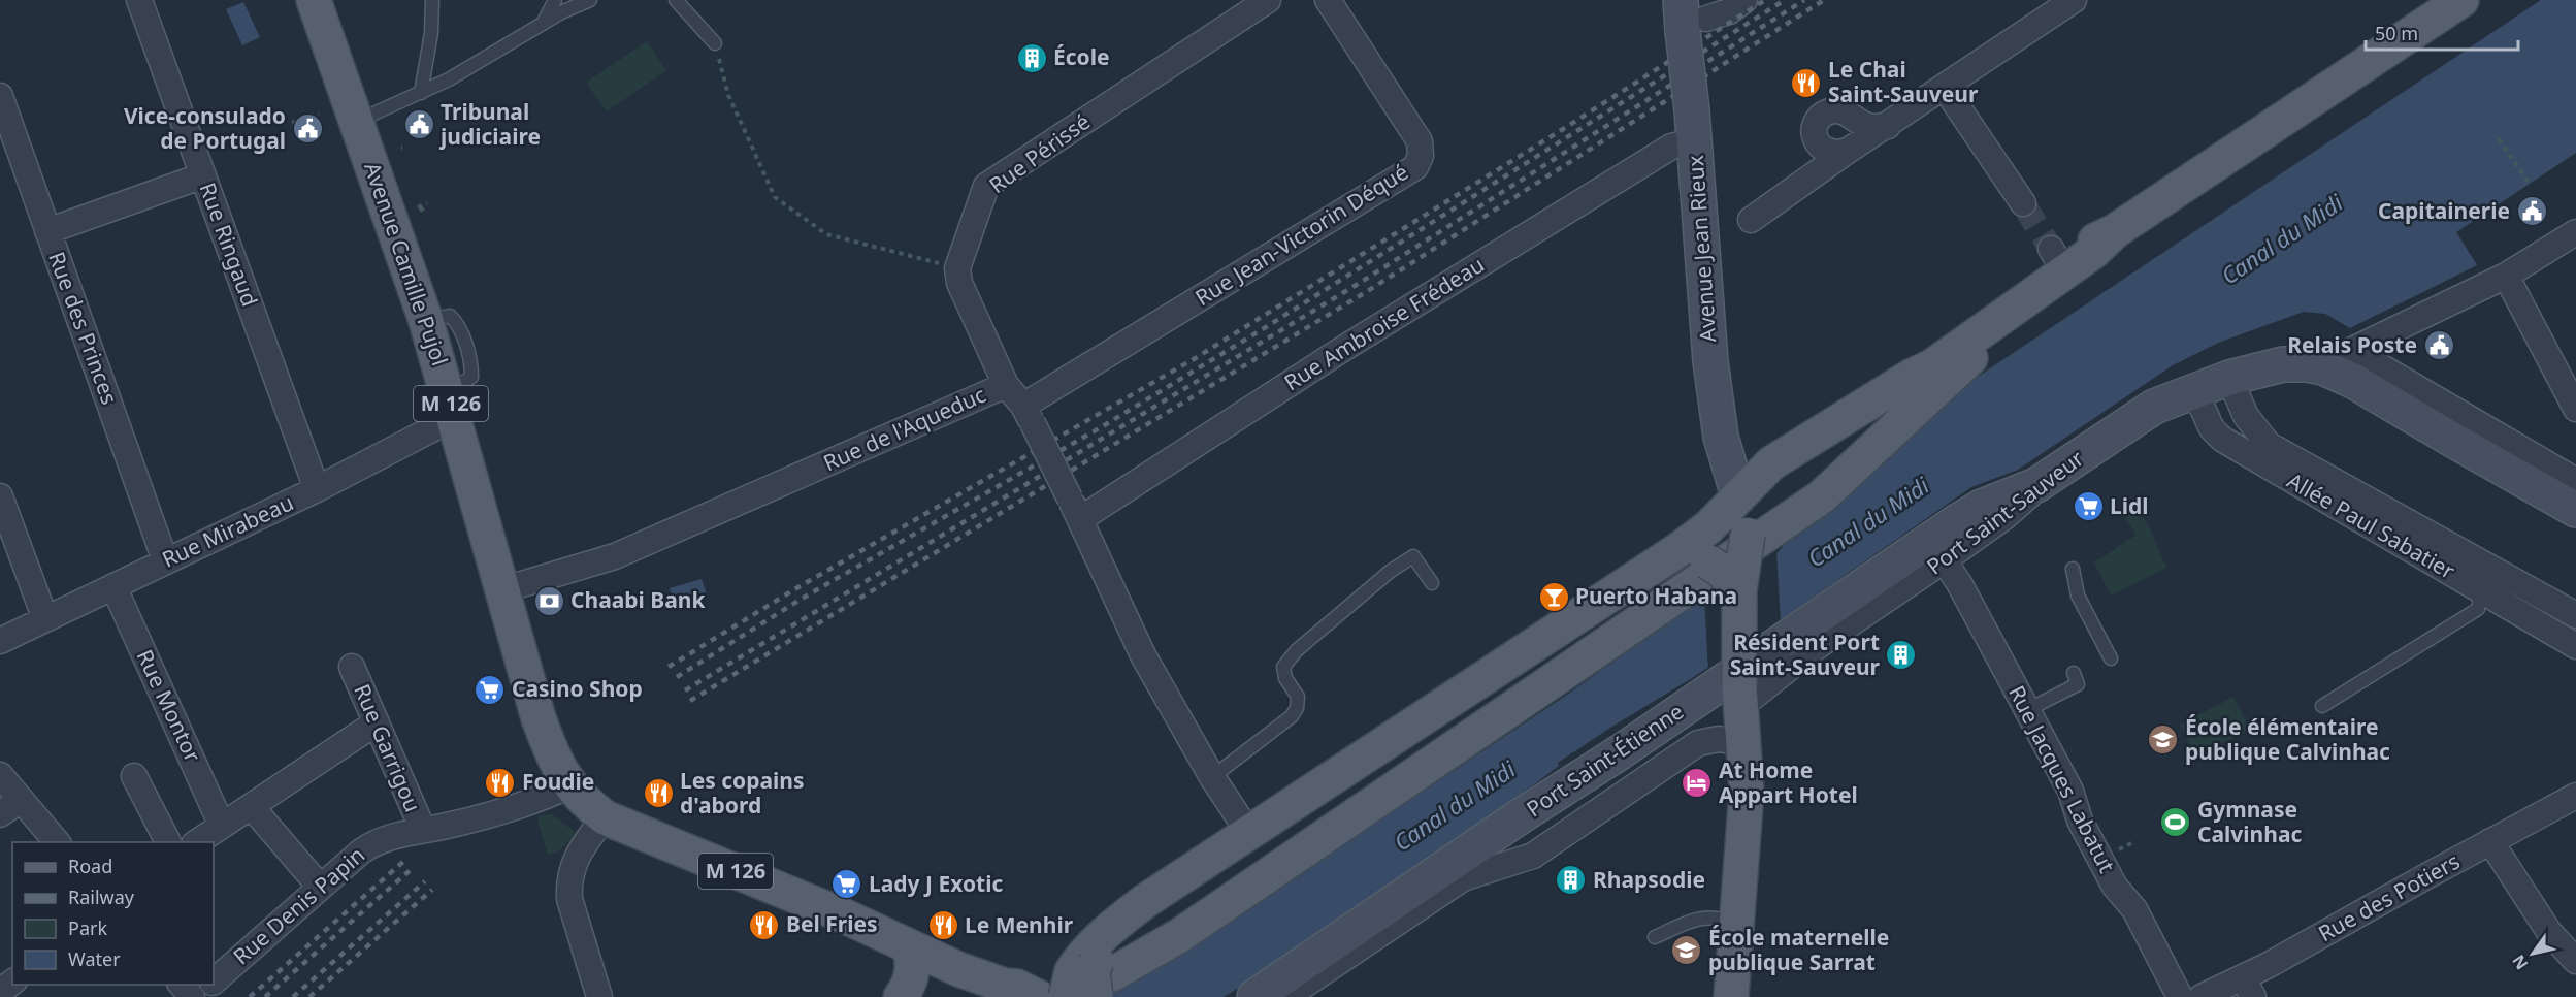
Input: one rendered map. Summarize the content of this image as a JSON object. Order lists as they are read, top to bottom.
{
  "streets": {
    "main road": [
      "Avenue Jean Rieux",
      "Avenue Camille Pujol",
      "M 126",
      "Port Saint-Sauveur",
      "Port Saint-Étienne"
    ],
    "street": [
      "Rue Périssé",
      "Rue Jean-Victorin Déqué",
      "Rue Ringaud",
      "Rue Ambroise Frédeau",
      "Rue des Princes",
      "Rue de l'Aqueduc",
      "Allée Paul Sabatier",
      "Rue Mirabeau",
      "Rue Montor",
      "Rue Garrigou",
      "Rue Jacques Labatut",
      "Rue des Potiers",
      "Rue Denis Papin"
    ]
  },
  "crossings": [
    ["Rue Jean-Victorin Déqué", "Rue de l'Aqueduc"],
    ["Rue Ringaud", "Rue Mirabeau"],
    ["Avenue Jean Rieux", "Rue Ambroise Frédeau"],
    ["Avenue Camille Pujol", "M 126"],
    ["Avenue Camille Pujol", "Rue de l'Aqueduc"],
    ["Avenue Camille Pujol", "Rue Mirabeau"],
    ["Avenue Camille Pujol", "Rue Denis Papin"],
    ["Rue Ambroise Frédeau", "Rue de l'Aqueduc"],
    ["Rue des Princes", "Rue Mirabeau"],
    ["M 126", "Rue Denis Papin"],
    ["Port Saint-Sauveur", "Allée Paul Sabatier"],
    ["Port Saint-Sauveur", "Port Saint-Étienne"],
    ["Port Saint-Sauveur", "Rue Jacques Labatut"],
    ["Rue Mirabeau", "Rue Montor"],
    ["Rue Garrigou", "Rue Denis Papin"]
  ],
  "water": ["Canal du Midi"],
  "places": {
    "building": ["École", "Résident Port Saint-Sauveur", "Rhapsodie"],
    "restaurant": [
      "Le Chai Saint-Sauveur",
      "Foudie",
      "Les copains d'abord",
      "Bel Fries",
      "Le Menhir"
    ],
    "public building": [
      "Tribunal judiciaire",
      "Vice-consulado de Portugal",
      "Capitainerie",
      "Relais Poste"
    ],
    "supermarket": ["Lidl", "Casino Shop", "Lady J Exotic"],
    "bar": ["Puerto Habana"],
    "bank": ["Chaabi Bank"],
    "school or university": ["École élémentaire publique Calvinhac", "École maternelle publique Sarrat"],
    "hotel": ["At Home Appart Hotel"],
    "sports": ["Gymnase Calvinhac"]
  },
  "legend": [
    "Road",
    "Railway",
    "Park",
    "Water"
  ],
  "scale_bar": "50 m",
  "north": "bottom left"
}
